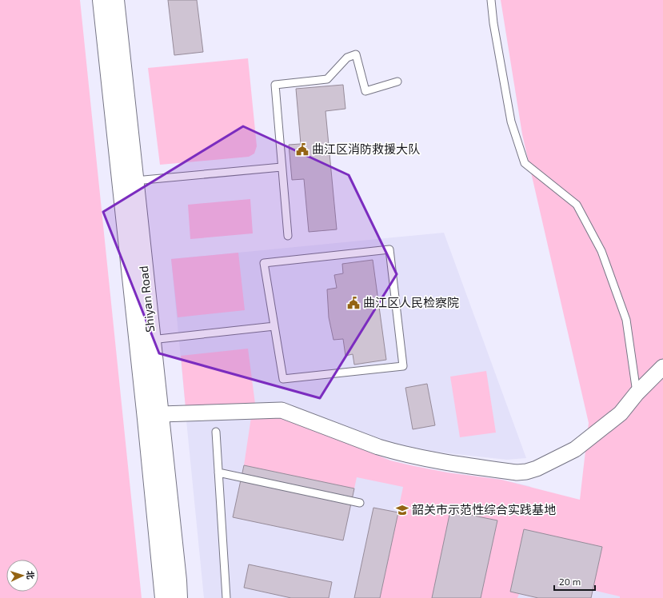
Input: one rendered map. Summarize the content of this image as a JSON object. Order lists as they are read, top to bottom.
{
  "streets": {
    "main road": ["Shiyan Road"]
  },
  "places": {
    "public building": ["曲江区消防救援大队", "曲江区人民检察院"],
    "school or university": ["韶关市示范性综合实践基地"]
  },
  "scale_bar": "20 m",
  "north": "right"
}
